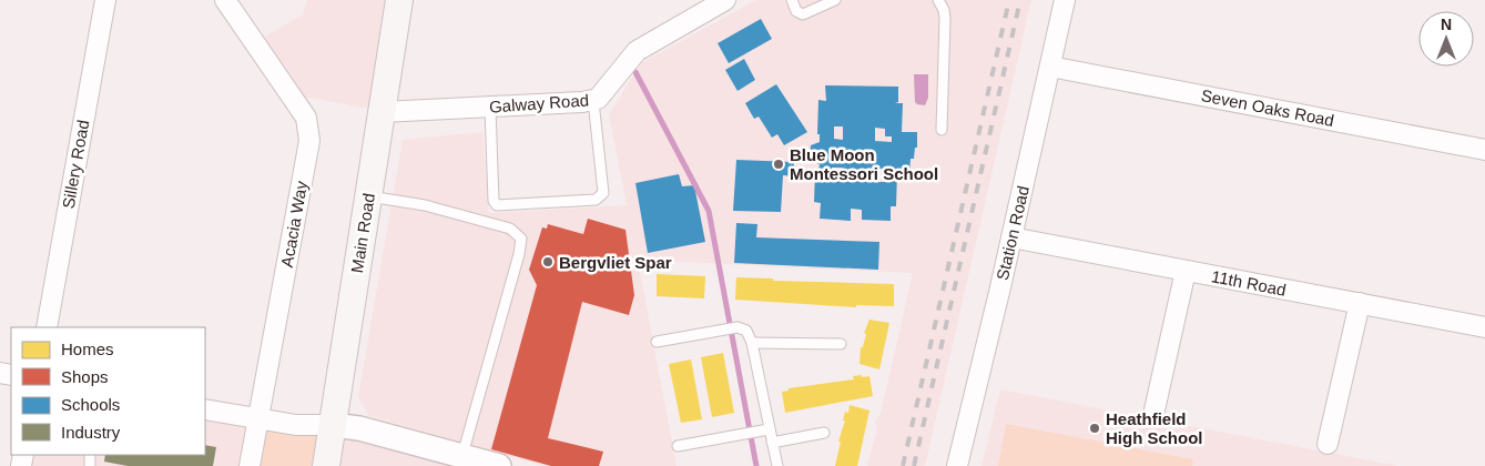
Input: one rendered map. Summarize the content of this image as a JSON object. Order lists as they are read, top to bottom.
{
  "streets": {
    "main road": ["Main Road"],
    "street": [
      "Galway Road",
      "Seven Oaks Road",
      "Sillery Road",
      "Acacia Way",
      "Station Road",
      "11th Road"
    ]
  },
  "crossings": [
    ["Galway Road", "Main Road"],
    ["Seven Oaks Road", "Station Road"],
    ["Station Road", "11th Road"]
  ],
  "places": ["Blue Moon Montessori School", "Bergvliet Spar", "Heathfield High School"],
  "legend": [
    "Homes",
    "Shops",
    "Schools",
    "Industry"
  ],
  "north": "top"
}
